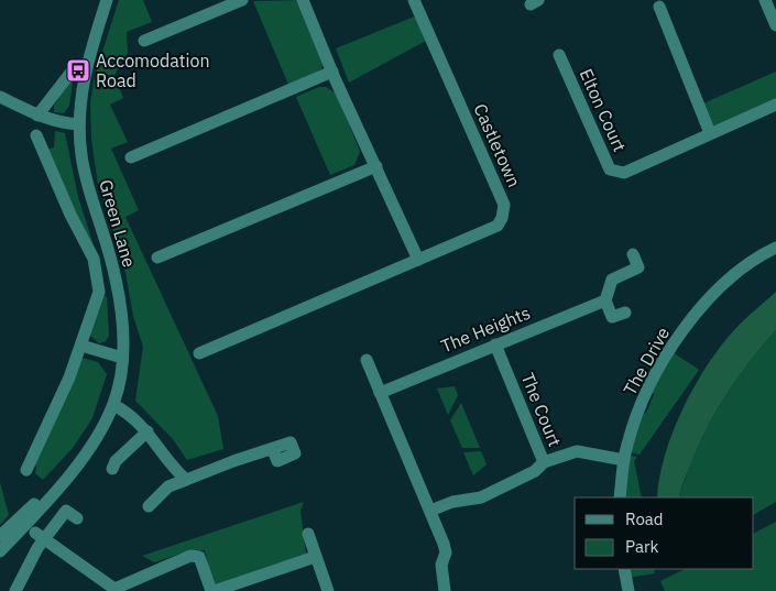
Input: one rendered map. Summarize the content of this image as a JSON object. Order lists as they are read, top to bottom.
{
  "streets": {
    "street": [
      "Elton Court",
      "Castletown",
      "Green Lane",
      "The Heights",
      "The Drive",
      "The Court"
    ]
  },
  "crossings": [
    ["The Heights", "The Court"]
  ],
  "places": {
    "bus stop": ["Accomodation Road"]
  },
  "legend": ["Road", "Park"]
}
